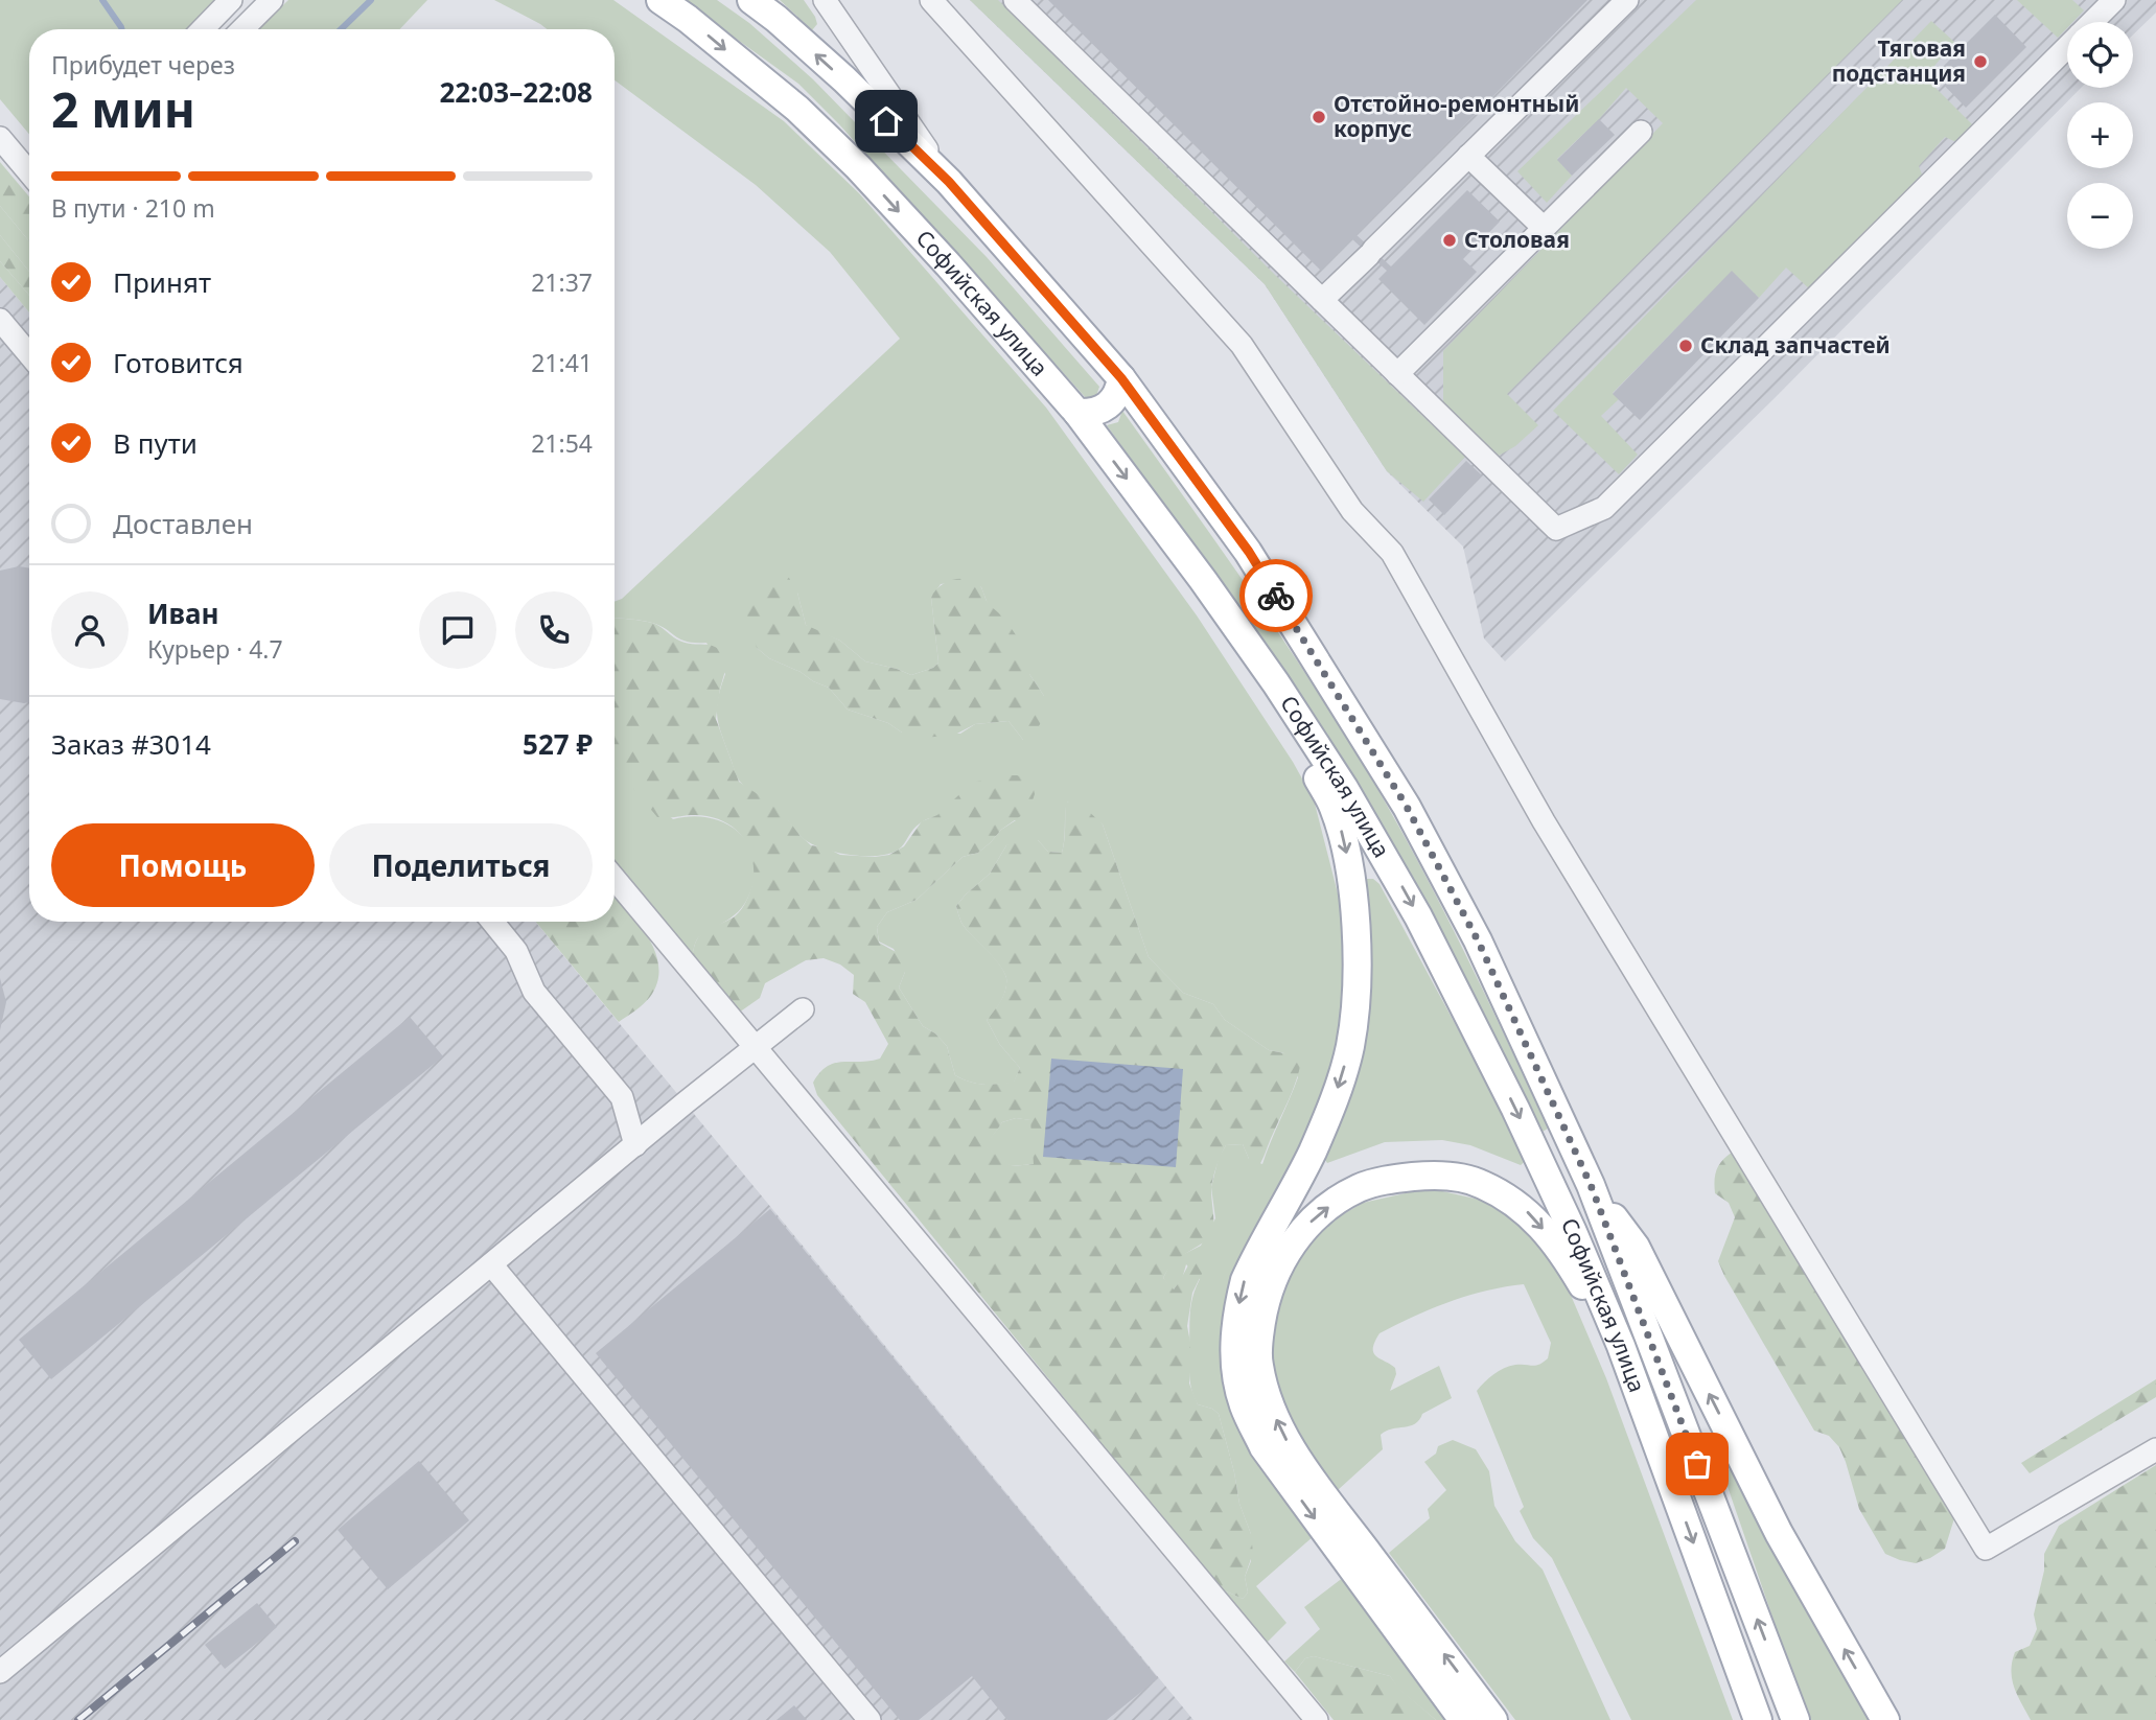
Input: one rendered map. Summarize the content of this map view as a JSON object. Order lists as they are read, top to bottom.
{
  "streets": {
    "main road": ["Софийская улица"]
  },
  "places": [
    "Тяговая подстанция",
    "Отстойно-ремонтный корпус",
    "Столовая",
    "Склад запчастей"
  ],
  "page": {
    "map_buttons": ["+", "−"],
    "heading": ["2 мин", "Прибудет через", "22:03–22:08"],
    "panel": [
      "Иван",
      "Курьер · 4.7",
      "Заказ #3014",
      "527 ₽"
    ],
    "bar": "В пути · 210 m",
    "list": [
      ["Принят", "21:37"],
      ["Готовится", "21:41"],
      ["В пути", "21:54"],
      "Доставлен"
    ],
    "buttons": ["Помощь", "Поделиться"]
  }
}
